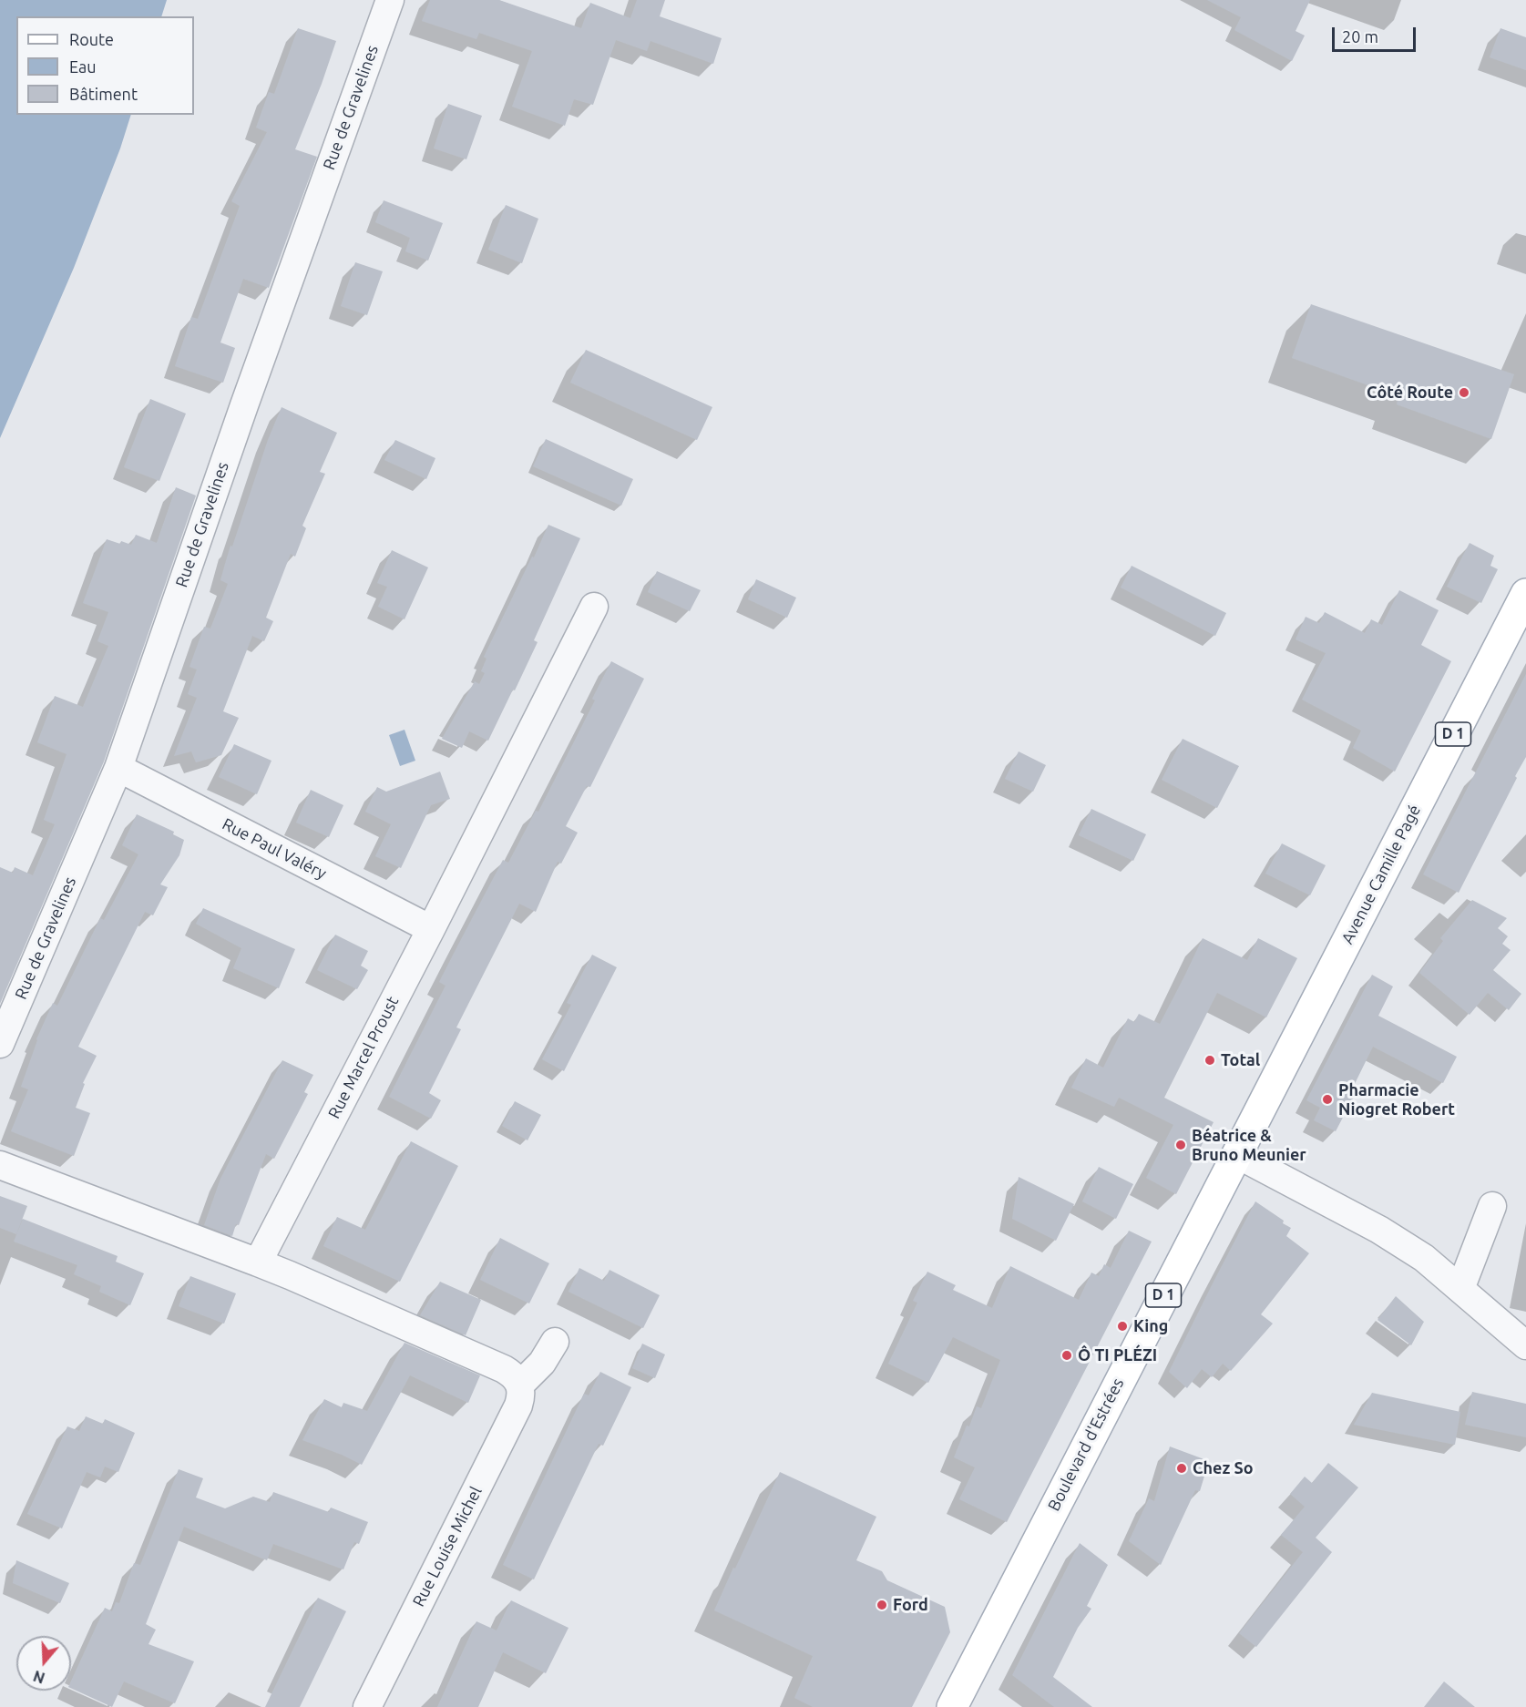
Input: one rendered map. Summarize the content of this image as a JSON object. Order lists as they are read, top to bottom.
{
  "streets": {
    "main road": ["D 1", "Avenue Camille Pagé", "Boulevard d'Estrées"],
    "street": [
      "Rue de Gravelines",
      "Rue Paul Valéry",
      "Rue Marcel Proust",
      "Rue Louise Michel"
    ]
  },
  "crossings": [
    ["Rue de Gravelines", "Rue Paul Valéry"],
    ["Rue Paul Valéry", "Rue Marcel Proust"],
    ["Avenue Camille Pagé", "Boulevard d'Estrées"]
  ],
  "places": [
    "Côté Route",
    "Total",
    "Pharmacie Niogret Robert",
    "Béatrice & Bruno Meunier",
    "King",
    "Ô TI PLÉZI",
    "Chez So",
    "Ford"
  ],
  "legend": ["Route", "Eau", "Bâtiment"],
  "scale_bar": "20 m",
  "north": "bottom"
}
